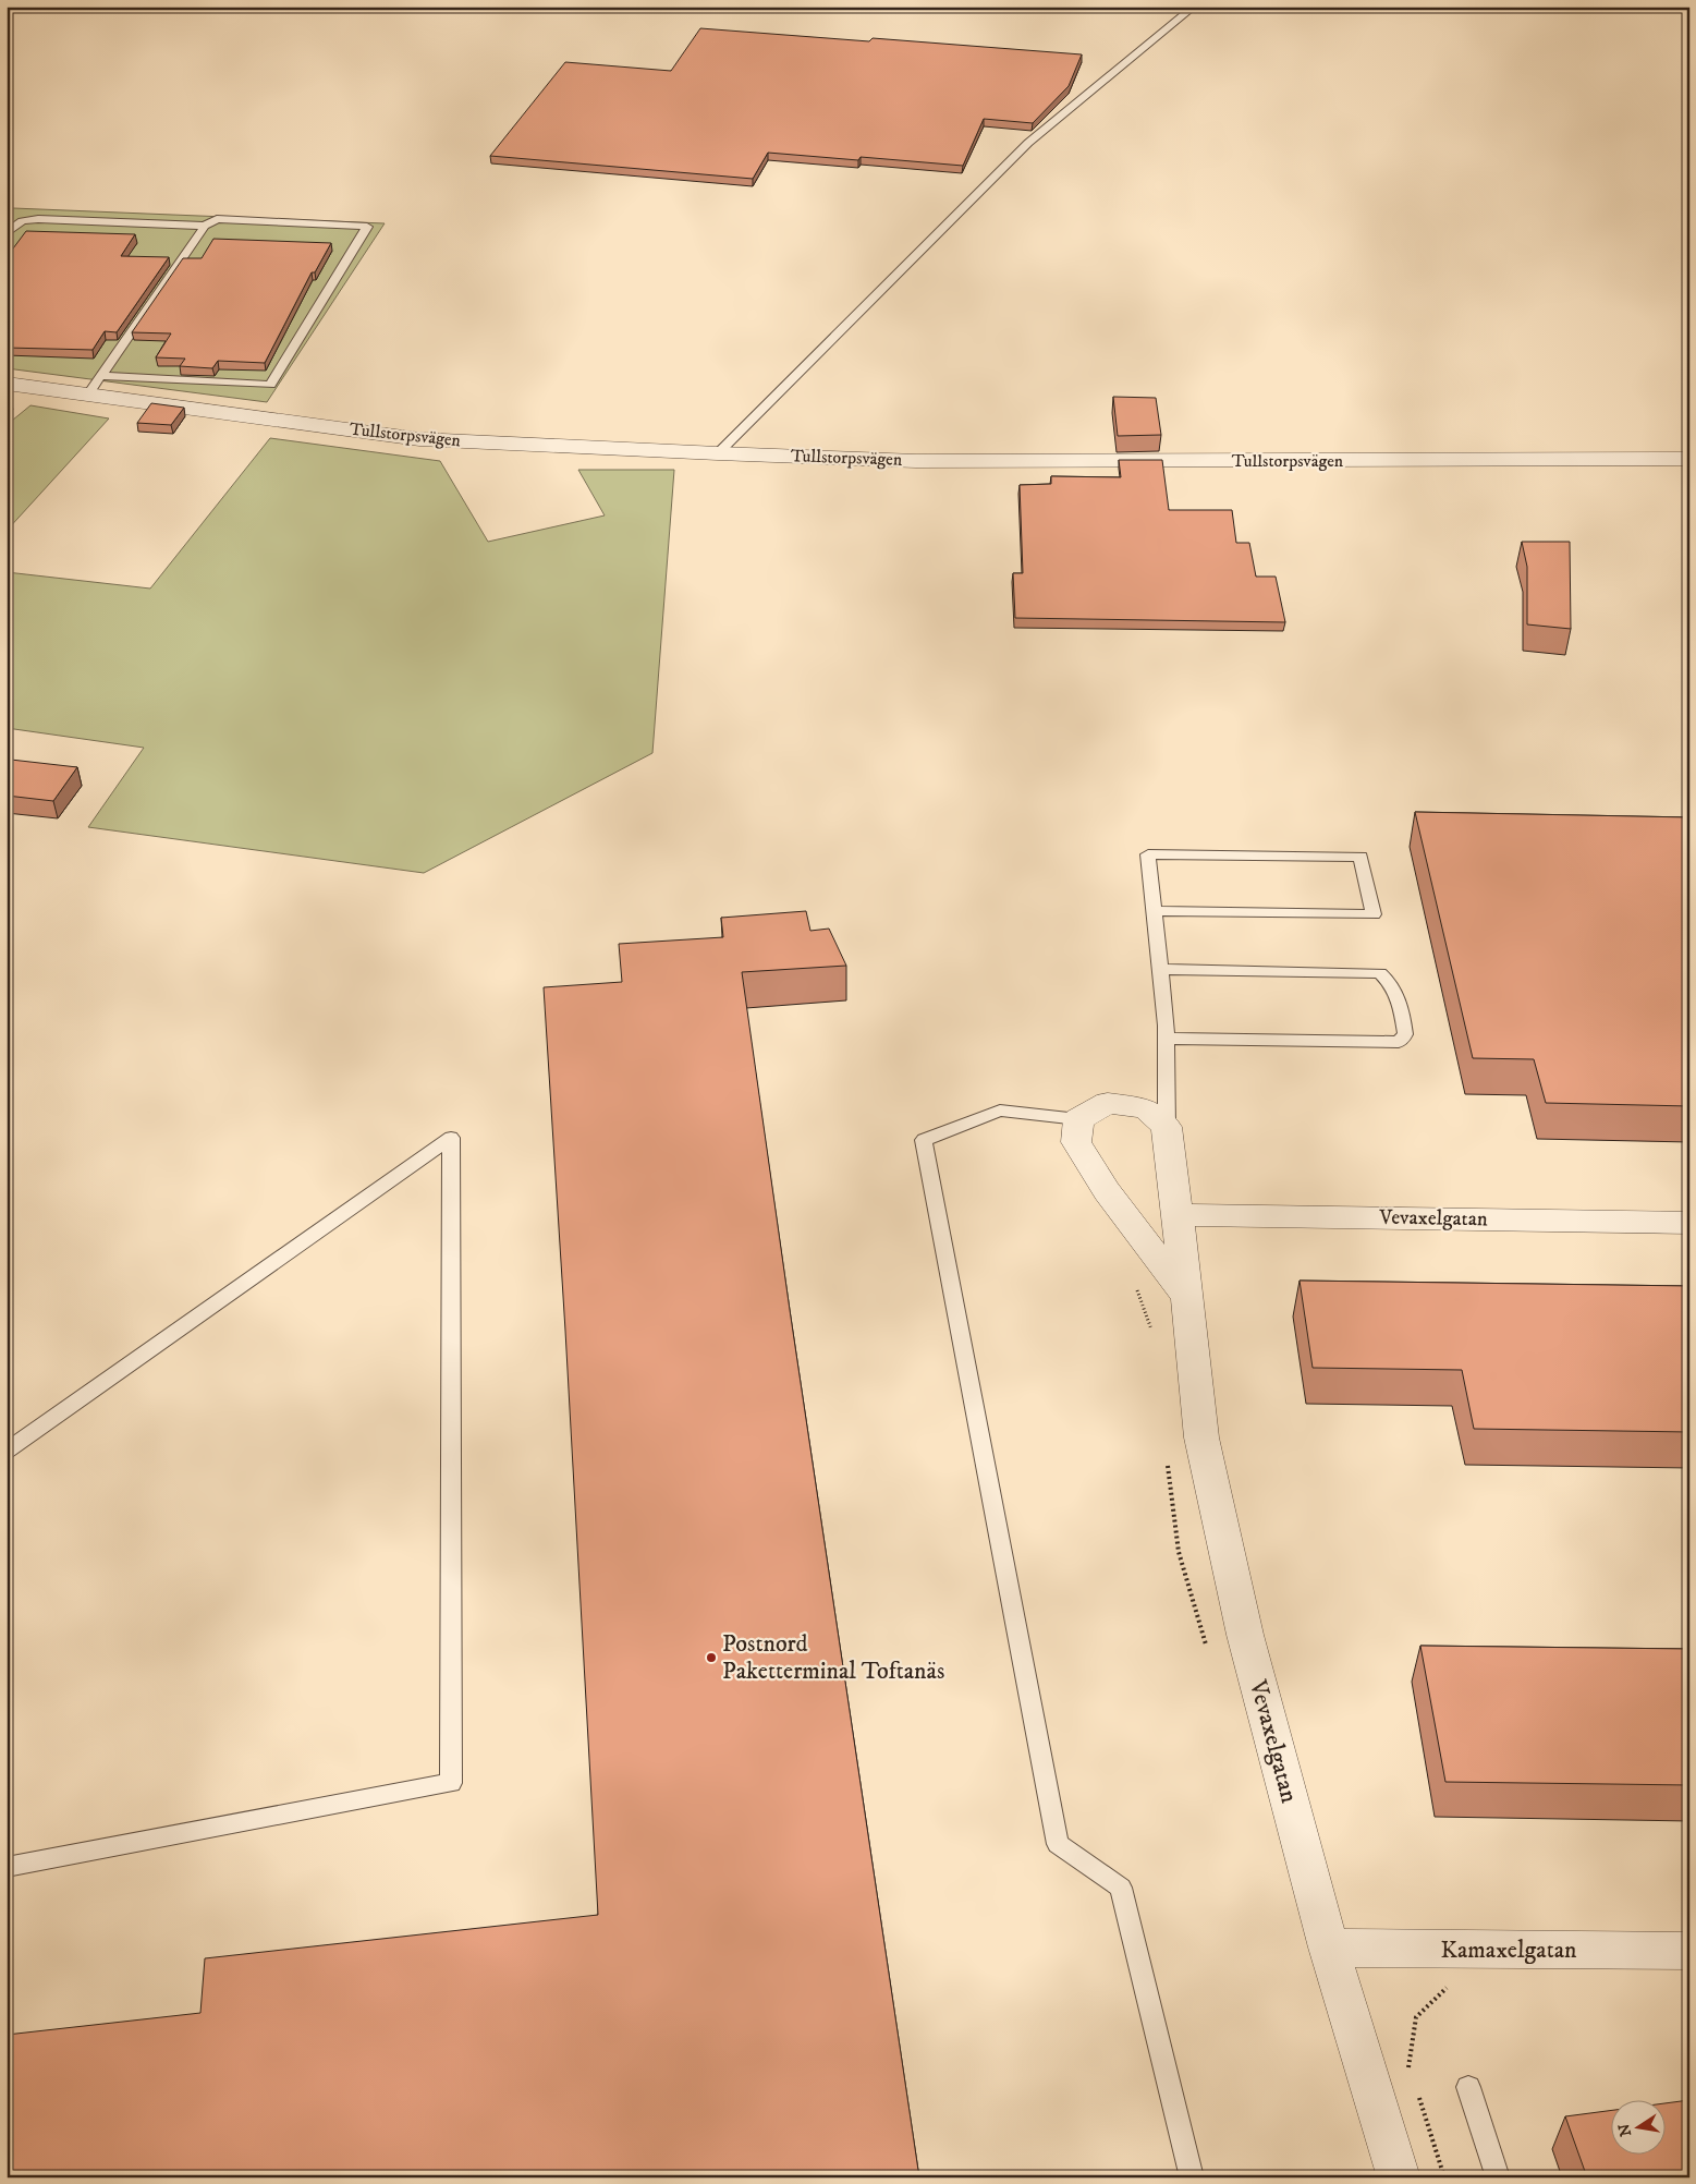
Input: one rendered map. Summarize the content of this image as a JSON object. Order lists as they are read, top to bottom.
{
  "streets": {
    "street": ["Tullstorpsvägen", "Vevaxelgatan", "Kamaxelgatan"]
  },
  "crossings": [
    ["Vevaxelgatan", "Kamaxelgatan"]
  ],
  "places": ["Postnord Paketterminal Toftanäs"],
  "north": "left"
}
